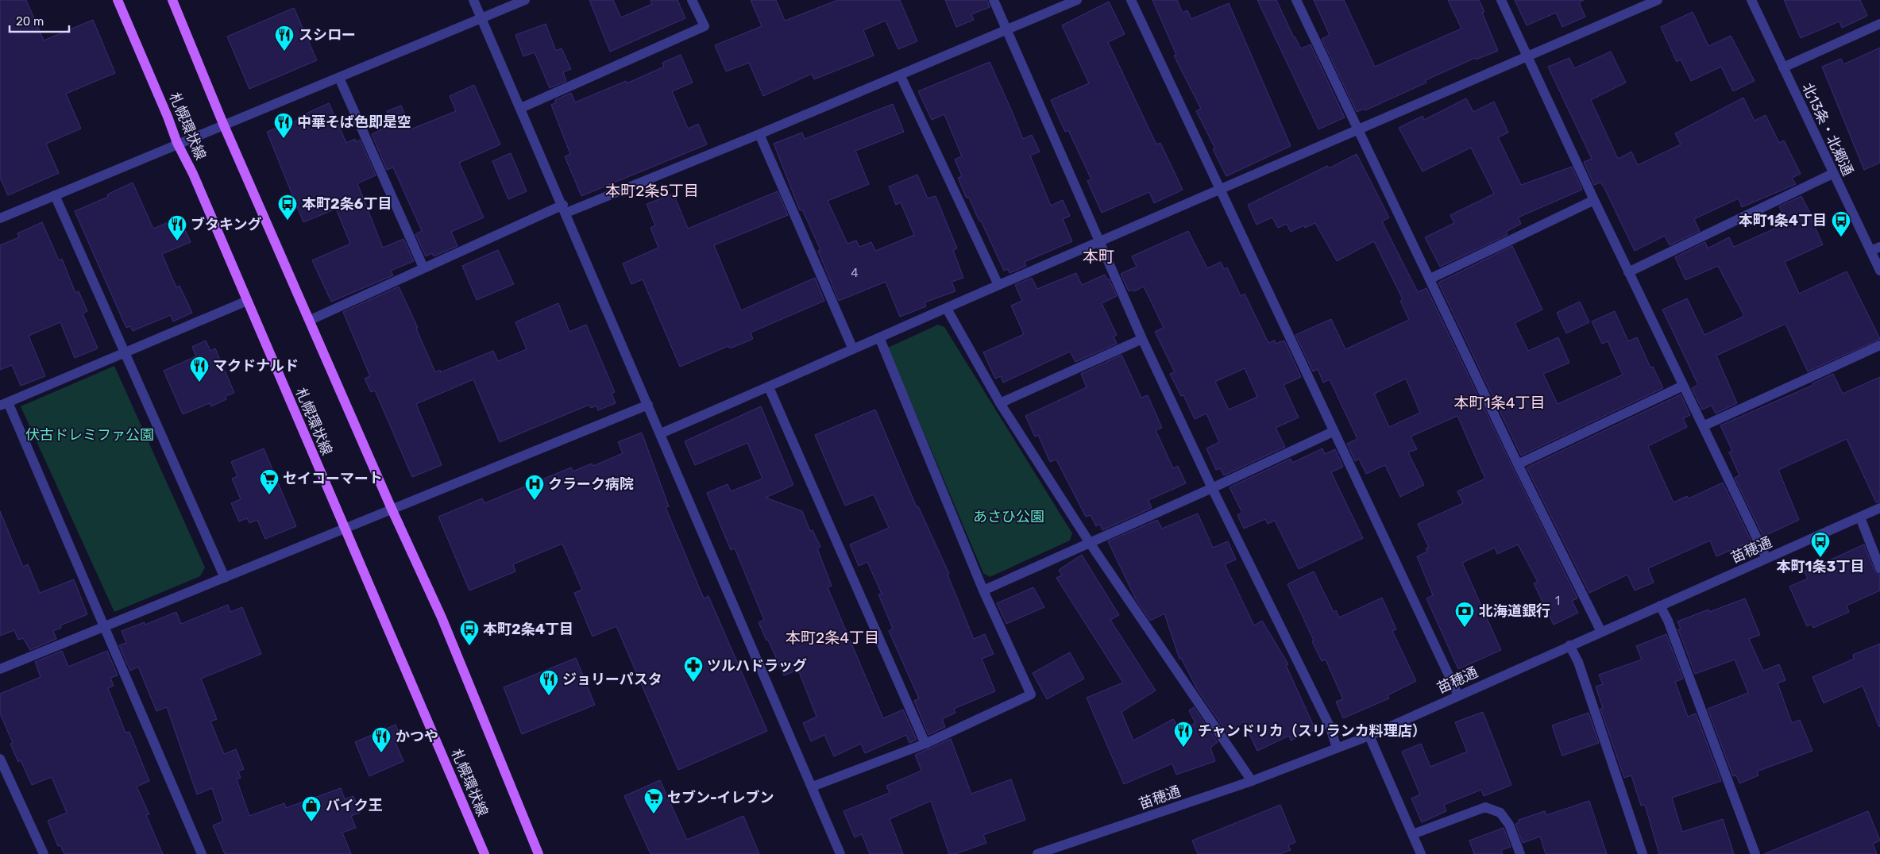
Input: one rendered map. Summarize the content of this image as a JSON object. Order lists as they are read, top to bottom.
{
  "streets": {
    "main road": ["札幌環状線"],
    "street": ["北13条・北郷通", "苗穂通"]
  },
  "districts": [
    "本町2条5丁目",
    "本町",
    "本町1条4丁目",
    "本町2条4丁目"
  ],
  "parks": ["伏古ドレミファ公園", "あさひ公園"],
  "places": {
    "restaurant": [
      "スシロー",
      "中華そば色即是空",
      "ブタキング",
      "マクドナルド",
      "ジョリーパスタ",
      "チャンドリカ（スリランカ料理店）",
      "かつや"
    ],
    "bus stop": [
      "本町2条6丁目",
      "本町1条4丁目",
      "本町1条3丁目",
      "本町2条4丁目"
    ],
    "supermarket": ["セイコーマート", "セブン-イレブン"],
    "hospital": ["クラーク病院"],
    "bank": ["北海道銀行"],
    "pharmacy": ["ツルハドラッグ"],
    "shop": ["バイク王"]
  },
  "house_numbers": ["4", "1"],
  "scale_bar": "20 m"
}
